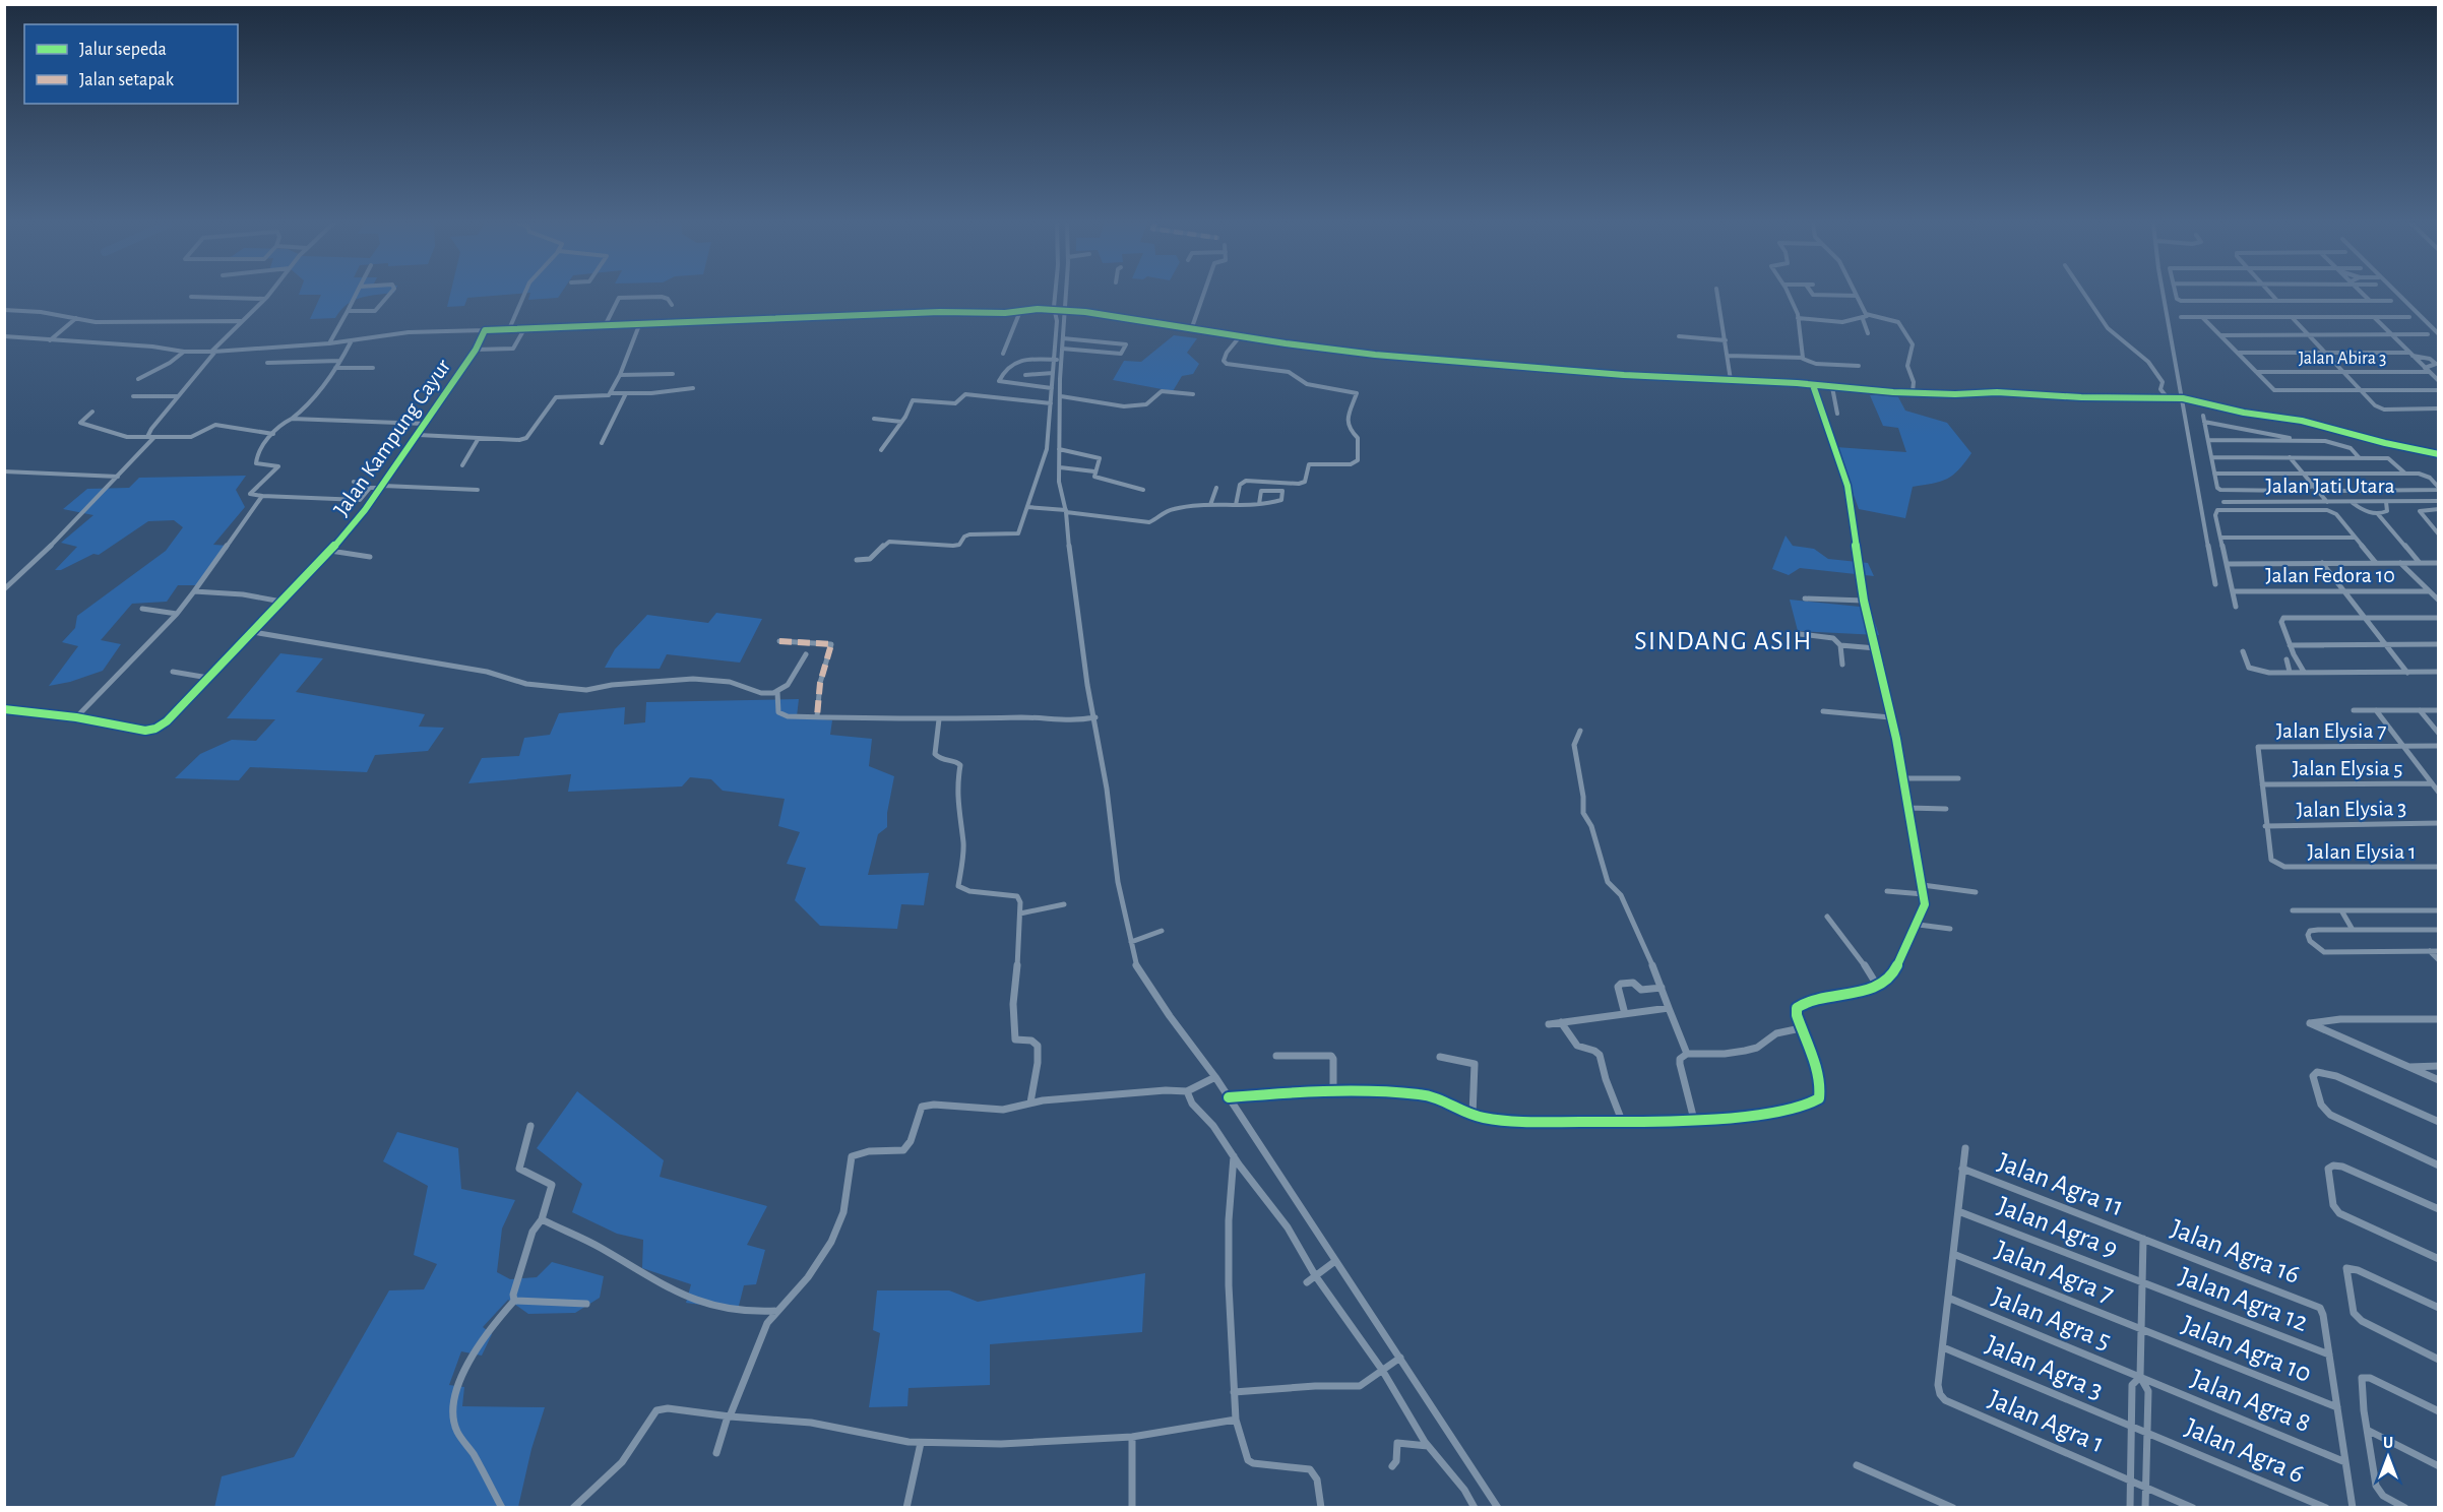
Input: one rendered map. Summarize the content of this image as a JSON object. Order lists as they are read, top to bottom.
{
  "streets": {
    "street": [
      "Jalan Abira 3",
      "Jalan Kampung Cayur",
      "Jalan Jati Utara",
      "Jalan Fedora 10",
      "Jalan Elysia 7",
      "Jalan Elysia 5",
      "Jalan Elysia 3",
      "Jalan Elysia 1",
      "Jalan Agra 11",
      "Jalan Agra 9",
      "Jalan Agra 16",
      "Jalan Agra 7",
      "Jalan Agra 12",
      "Jalan Agra 5",
      "Jalan Agra 10",
      "Jalan Agra 3",
      "Jalan Agra 8",
      "Jalan Agra 1",
      "Jalan Agra 6"
    ]
  },
  "crossings": [
    ["Jalan Elysia 7", "Jalan Elysia 5"],
    ["Jalan Elysia 3", "Jalan Elysia 1"],
    ["Jalan Agra 11", "Jalan Agra 16"],
    ["Jalan Agra 9", "Jalan Agra 12"],
    ["Jalan Agra 16", "Jalan Agra 12"],
    ["Jalan Agra 7", "Jalan Agra 10"],
    ["Jalan Agra 5", "Jalan Agra 8"],
    ["Jalan Agra 3", "Jalan Agra 6"]
  ],
  "districts": ["SINDANG ASIH"],
  "legend": ["Jalur sepeda", "Jalan setapak"],
  "north": "top"
}
